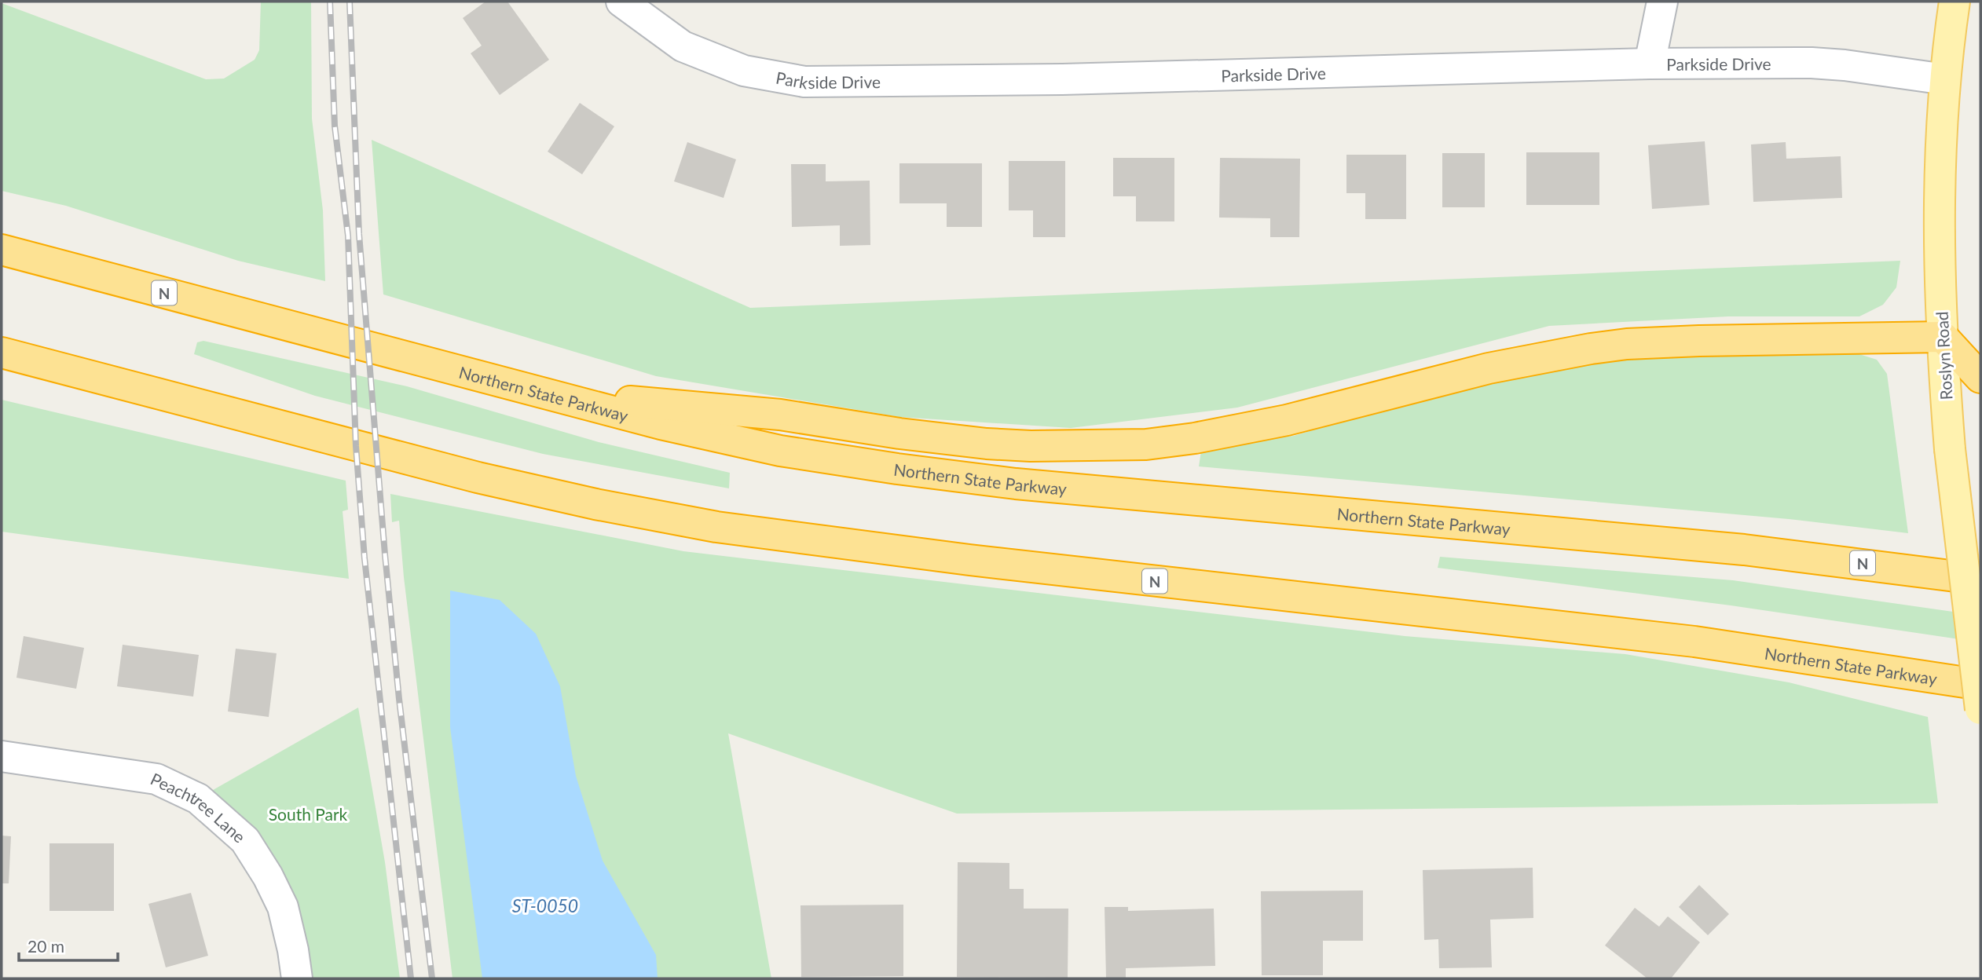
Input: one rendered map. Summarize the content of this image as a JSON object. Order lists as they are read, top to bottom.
{
  "streets": {
    "highway": ["N", "Northern State Parkway"],
    "main road": ["Roslyn Road"],
    "street": ["Parkside Drive", "Peachtree Lane"]
  },
  "crossings": [
    ["Parkside Drive", "Roslyn Road"]
  ],
  "water": ["ST-0050"],
  "parks": ["South Park"],
  "scale_bar": "20 m"
}
